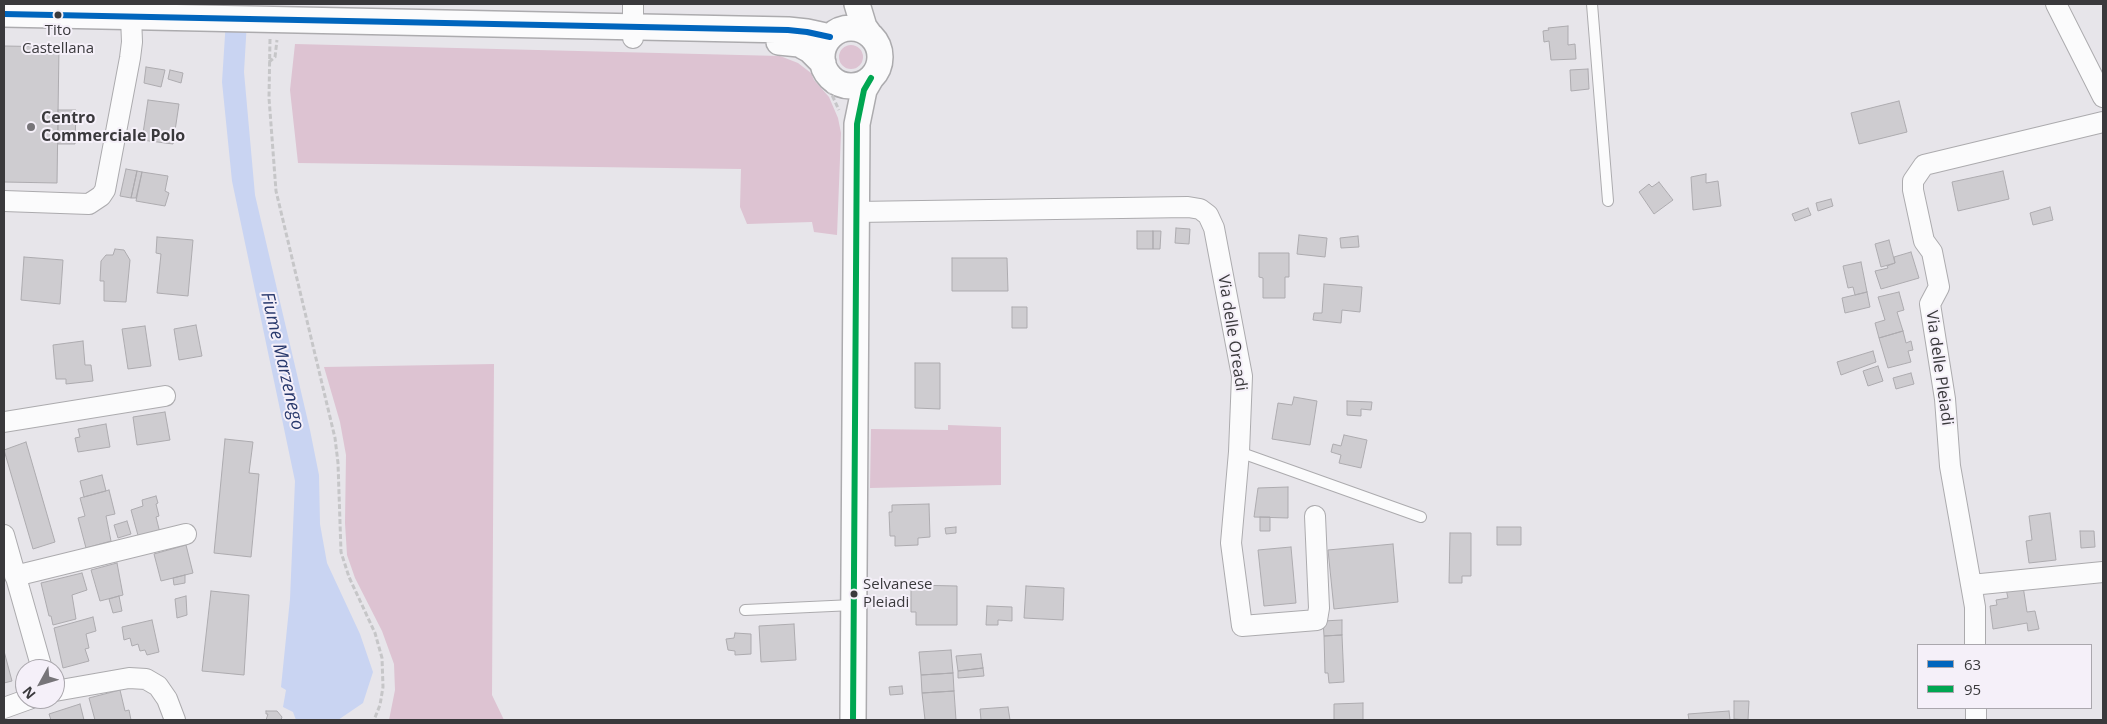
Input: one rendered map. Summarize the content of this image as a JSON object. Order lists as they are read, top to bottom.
{
  "streets": {
    "street": ["Via delle Oreadi", "Via delle Pleiadi"]
  },
  "water": ["Fiume Marzenego"],
  "places": ["Tito Castellana", "Centro Commerciale Polo", "Selvanese Pleiadi"],
  "lines": ["transit line 63", "transit line 95"],
  "legend": ["63", "95"],
  "north": "bottom left"
}
